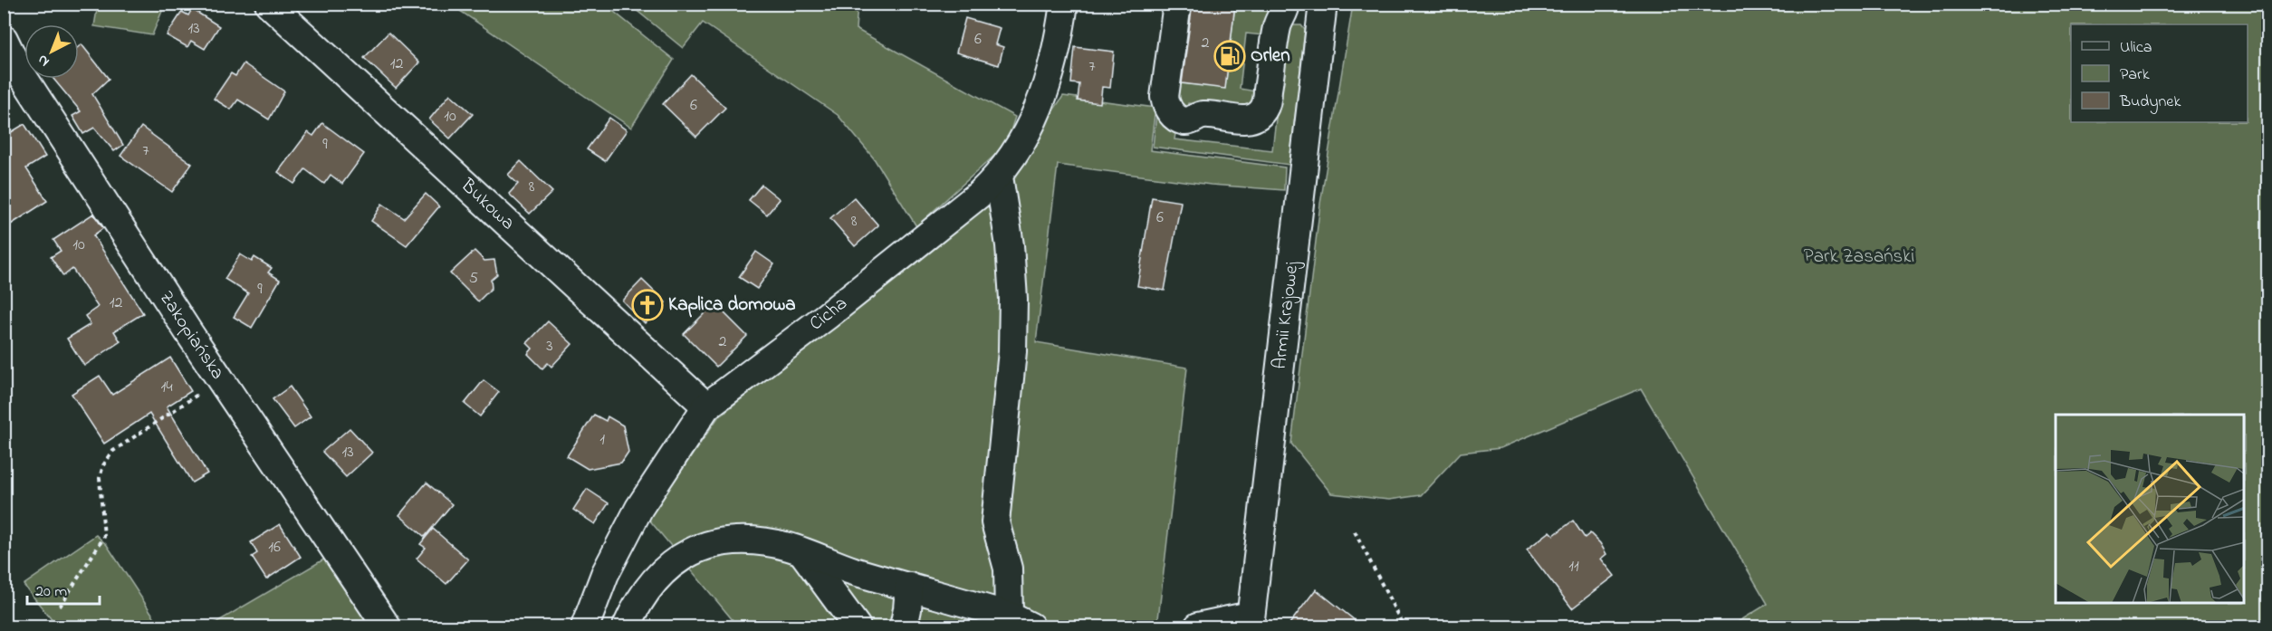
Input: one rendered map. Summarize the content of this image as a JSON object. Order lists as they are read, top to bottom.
{
  "streets": {
    "street": [
      "Bukowa",
      "Cicha",
      "Armii Krajowej",
      "Zakopiańska"
    ]
  },
  "crossings": [
    ["Bukowa", "Cicha"]
  ],
  "parks": ["Park Zasański"],
  "places": {
    "fuel station": ["Orlen"],
    "church": ["Kaplica domowa"]
  },
  "house_numbers": [
    "13",
    "6",
    "2",
    "12",
    "7",
    "6",
    "10",
    "9",
    "7",
    "8",
    "6",
    "8",
    "10",
    "5",
    "9",
    "12",
    "2",
    "3",
    "14",
    "1",
    "13",
    "16",
    "11"
  ],
  "legend": ["Ulica", "Park", "Budynek"],
  "scale_bar": "20 m",
  "north": "bottom left"
}
